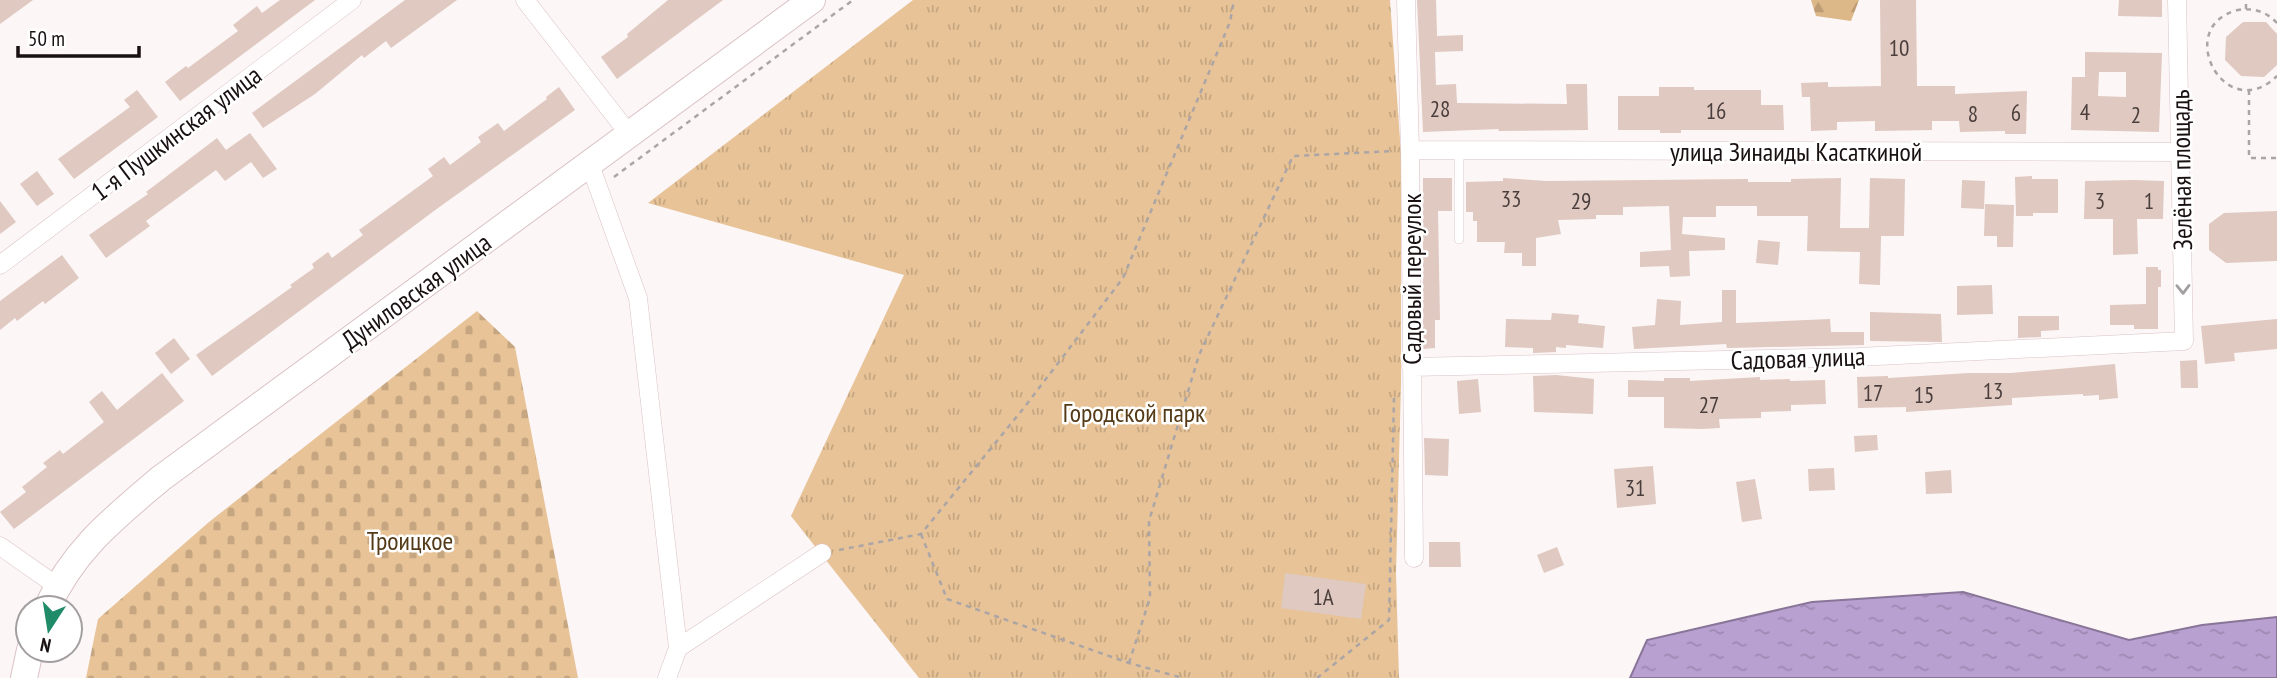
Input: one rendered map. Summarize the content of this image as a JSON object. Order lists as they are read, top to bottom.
{
  "streets": {
    "main road": ["Дуниловская улица"],
    "street": [
      "1-я Пушкинская улица",
      "улица Зинаиды Касаткиной",
      "Зелёная площадь",
      "Садовый переулок",
      "Садовая улица"
    ]
  },
  "crossings": [
    ["улица Зинаиды Касаткиной", "Зелёная площадь"],
    ["улица Зинаиды Касаткиной", "Садовый переулок"],
    ["Зелёная площадь", "Садовая улица"],
    ["Садовый переулок", "Садовая улица"]
  ],
  "one_way": ["Зелёная площадь"],
  "parks": ["Городской парк", "Троицкое"],
  "house_numbers": [
    "10",
    "28",
    "16",
    "4",
    "6",
    "8",
    "2",
    "33",
    "29",
    "3",
    "1",
    "13",
    "17",
    "15",
    "27",
    "31",
    "1А"
  ],
  "scale_bar": "50 m",
  "north": "bottom"
}
